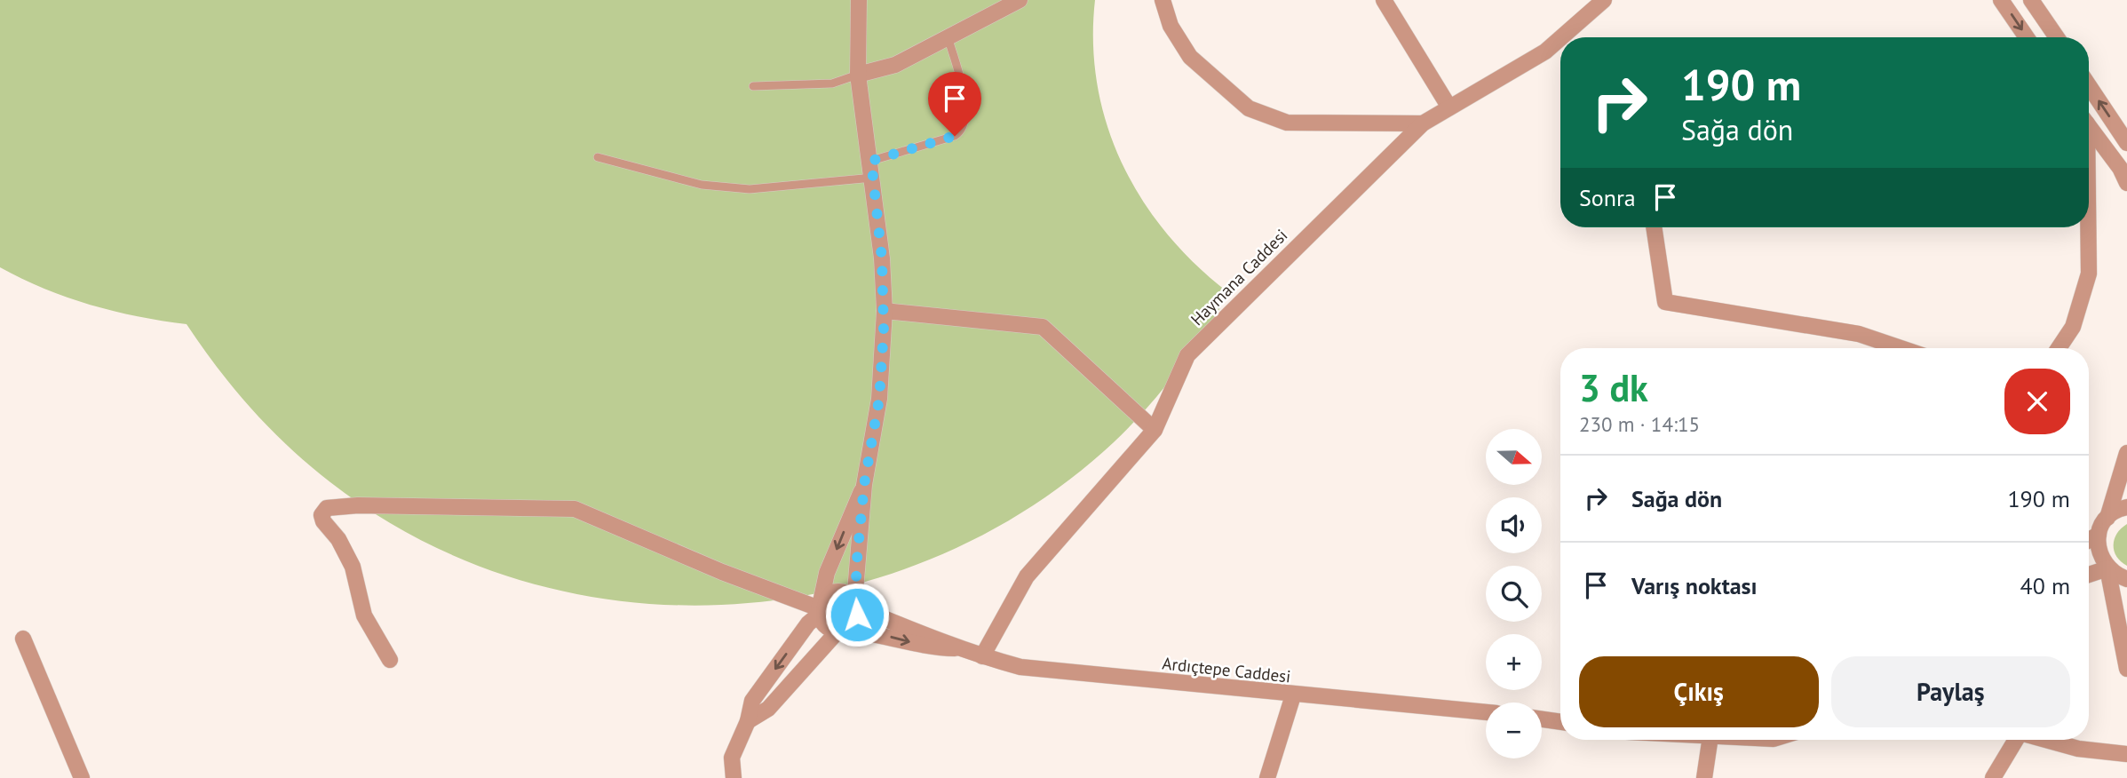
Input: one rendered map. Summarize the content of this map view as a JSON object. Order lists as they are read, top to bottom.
{
  "streets": {
    "street": ["Haymana Caddesi", "Ardıçtepe Caddesi"]
  },
  "crossings": [
    ["Haymana Caddesi", "Ardıçtepe Caddesi"]
  ],
  "north": "right",
  "page": {
    "turn": ["190 m", "Sağa dön"],
    "then": "Sonra",
    "heading": ["3 dk", "230 m · 14:15"],
    "map_buttons": ["+", "−"],
    "list": [
      {
        "name": "Sağa dön",
        "value": "190 m"
      },
      {
        "name": "Varış noktası",
        "value": "40 m"
      }
    ],
    "buttons": ["Çıkış", "Paylaş"]
  }
}
